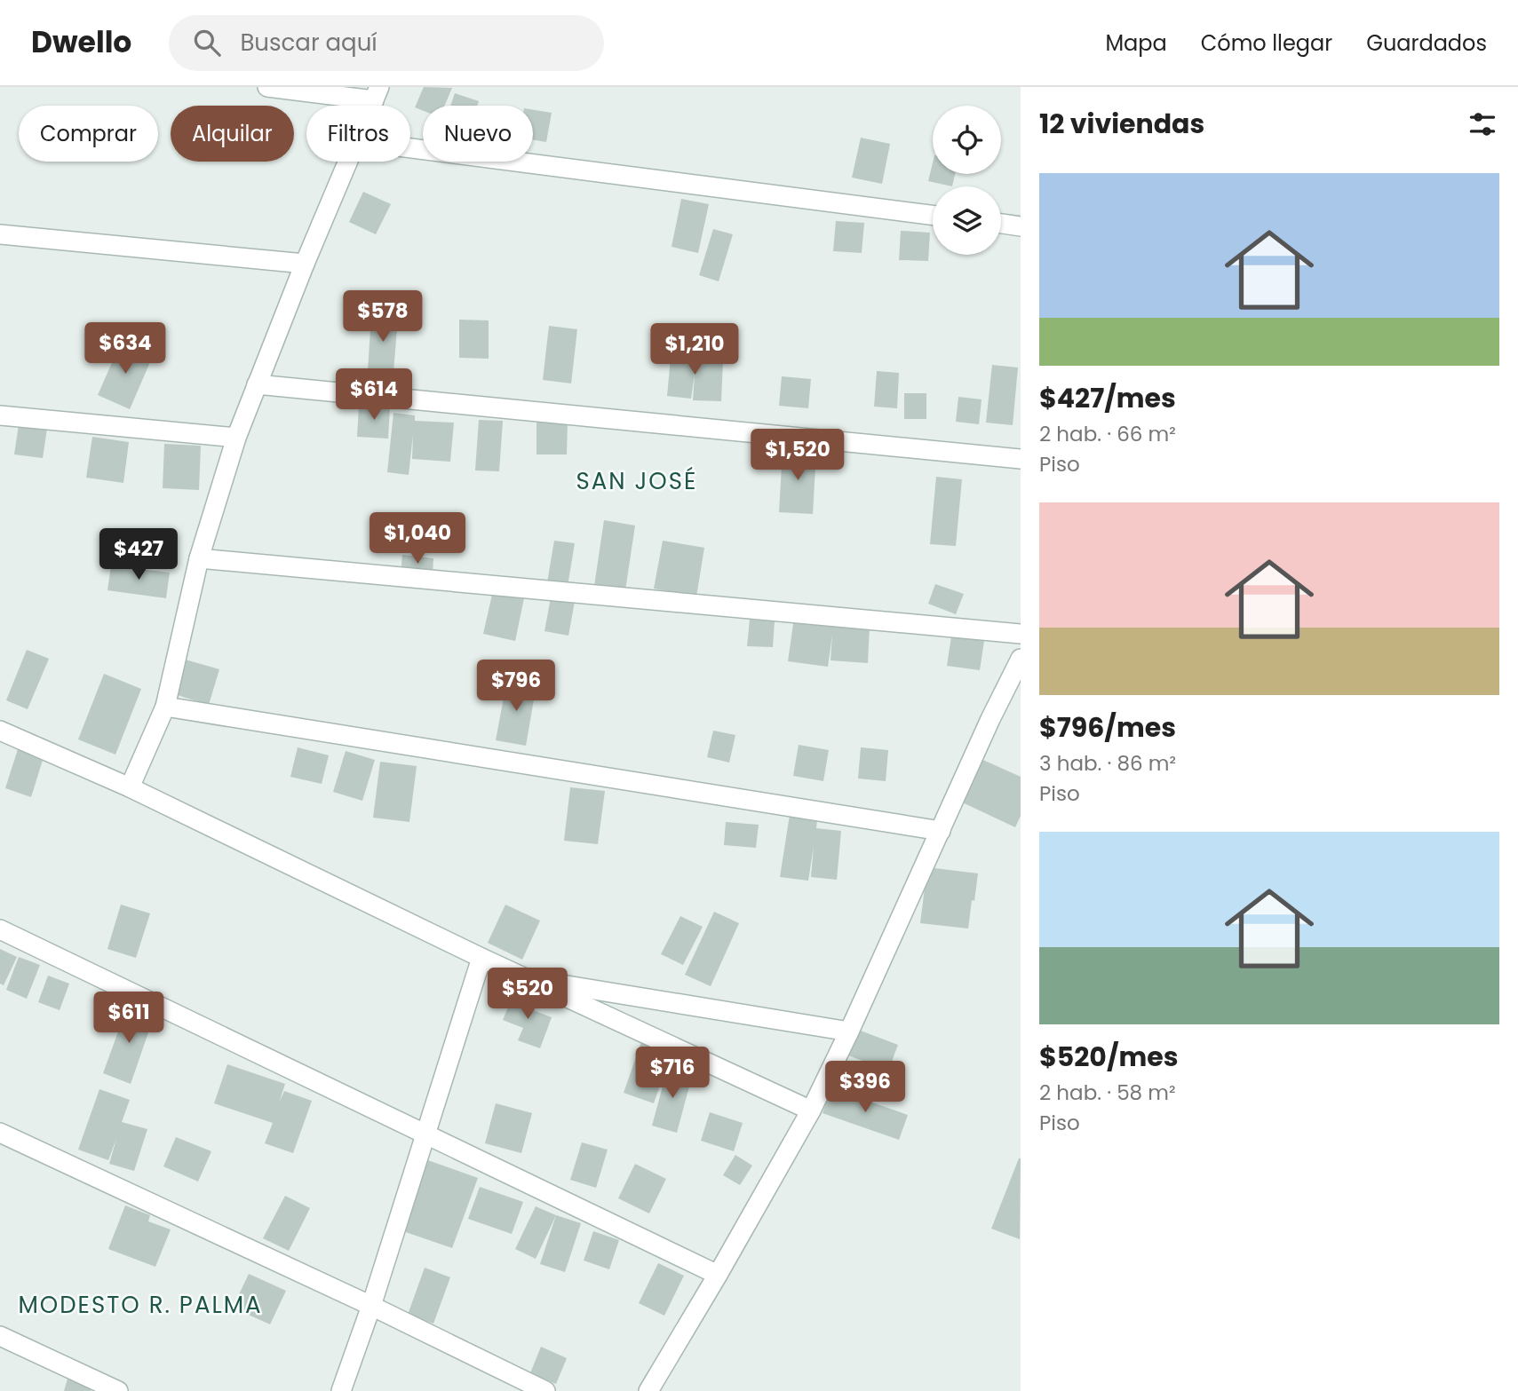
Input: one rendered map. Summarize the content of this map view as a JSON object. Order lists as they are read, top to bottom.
{
  "districts": ["SAN JOSÉ", "MODESTO R. PALMA"],
  "page": {
    "header": "Dwello",
    "search": "Buscar aquí",
    "nav": ["Mapa", "Cómo llegar", "Guardados"],
    "heading": "12 viviendas",
    "chip": [
      "Comprar",
      "Alquilar",
      "Filtros",
      "Nuevo"
    ],
    "list": [
      {
        "name": "$427/mes",
        "note": "2 hab. · 66 m² · Piso"
      },
      {
        "name": "$796/mes",
        "note": "3 hab. · 86 m² · Piso"
      },
      {
        "name": "$520/mes",
        "note": "2 hab. · 58 m² · Piso"
      }
    ],
    "price": [
      "$578",
      "$634",
      "$1,210",
      "$614",
      "$1,520",
      "$1,040",
      "$427",
      "$796",
      "$520",
      "$611",
      "$716",
      "$396"
    ]
  }
}
